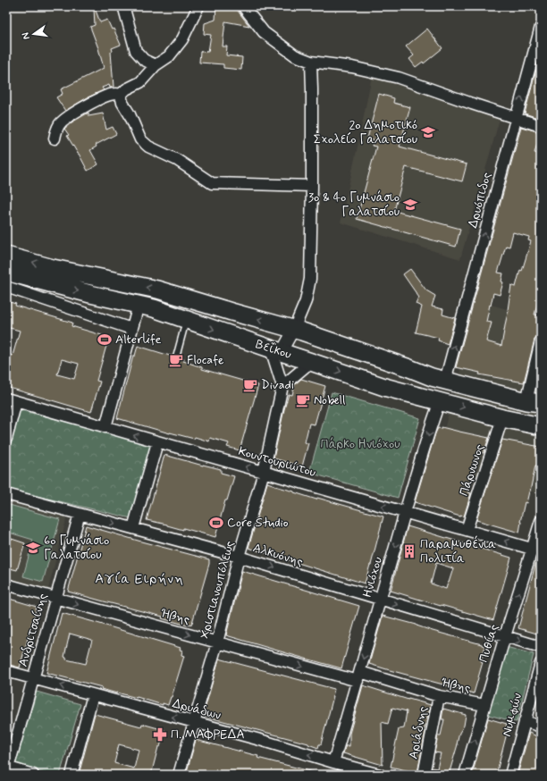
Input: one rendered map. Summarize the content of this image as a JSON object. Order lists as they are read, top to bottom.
{
  "streets": {
    "main road": ["Βεΐκου"],
    "street": [
      "Δρυόπιδος",
      "Κουντουριώτου",
      "Πάρνωνος",
      "Αλκυόνης",
      "Ηνιόχου",
      "Χριστιανουπόλεως",
      "Ήβης",
      "Ανδριτσαίνης",
      "Πυθίας",
      "Δρυάδων",
      "Νυμφών",
      "Αριάδνης"
    ]
  },
  "crossings": [
    ["Δρυόπιδος", "Βεΐκου"],
    ["Βεΐκου", "Πάρνωνος"],
    ["Βεΐκου", "Ηνιόχου"],
    ["Βεΐκου", "Χριστιανουπόλεως"],
    ["Κουντουριώτου", "Πάρνωνος"],
    ["Κουντουριώτου", "Ηνιόχου"],
    ["Κουντουριώτου", "Χριστιανουπόλεως"],
    ["Κουντουριώτου", "Πυθίας"],
    ["Αλκυόνης", "Ηνιόχου"],
    ["Αλκυόνης", "Χριστιανουπόλεως"],
    ["Αλκυόνης", "Ανδριτσαίνης"],
    ["Αλκυόνης", "Πυθίας"],
    ["Ηνιόχου", "Ήβης"],
    ["Ηνιόχου", "Δρυάδων"],
    ["Χριστιανουπόλεως", "Ήβης"],
    ["Χριστιανουπόλεως", "Δρυάδων"],
    ["Ήβης", "Ανδριτσαίνης"],
    ["Ήβης", "Πυθίας"],
    ["Ήβης", "Αριάδνης"],
    ["Ανδριτσαίνης", "Δρυάδων"]
  ],
  "one_way": [
    "Δρυόπιδος",
    "Κουντουριώτου",
    "Αλκυόνης",
    "Ηνιόχου",
    "Ήβης",
    "Πυθίας",
    "Δρυάδων"
  ],
  "districts": ["Αγία Ειρήνη"],
  "parks": ["Πάρκο Ηνιόχου"],
  "places": {
    "school or university": ["2ο Δημοτικό Σχολείο Γαλατσίου", "3ο & 4ο Γυμνάσιο Γαλατσίου", "6ο Γυμνάσιο Γαλατσίου"],
    "sports": ["Alterlife", "Core Studio"],
    "cafe": ["Flocafe", "Divadi", "Nobell"],
    "building": ["Παραμυθένια Πολιτία"],
    "pharmacy": ["Π. ΜΑΦΡΕΔΑ"]
  },
  "north": "left"
}
